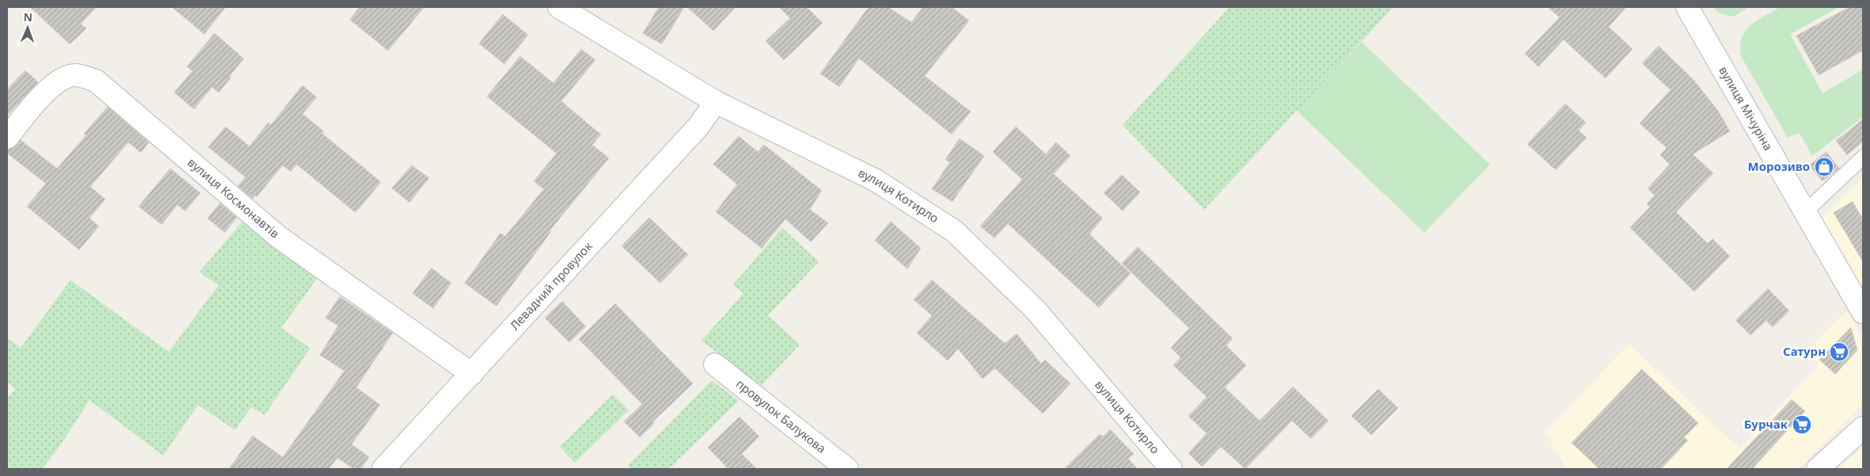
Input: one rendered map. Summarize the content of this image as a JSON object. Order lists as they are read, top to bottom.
{
  "streets": {
    "street": [
      "вулиця Мічуріна",
      "вулиця Котирло",
      "вулиця Космонавтів",
      "Левадний провулок",
      "провулок Балукова"
    ]
  },
  "crossings": [
    ["вулиця Котирло", "Левадний провулок"],
    ["вулиця Космонавтів", "Левадний провулок"]
  ],
  "places": {
    "shop": ["Морозиво"],
    "supermarket": ["Сатурн", "Бурчак"]
  },
  "north": "top"
}
